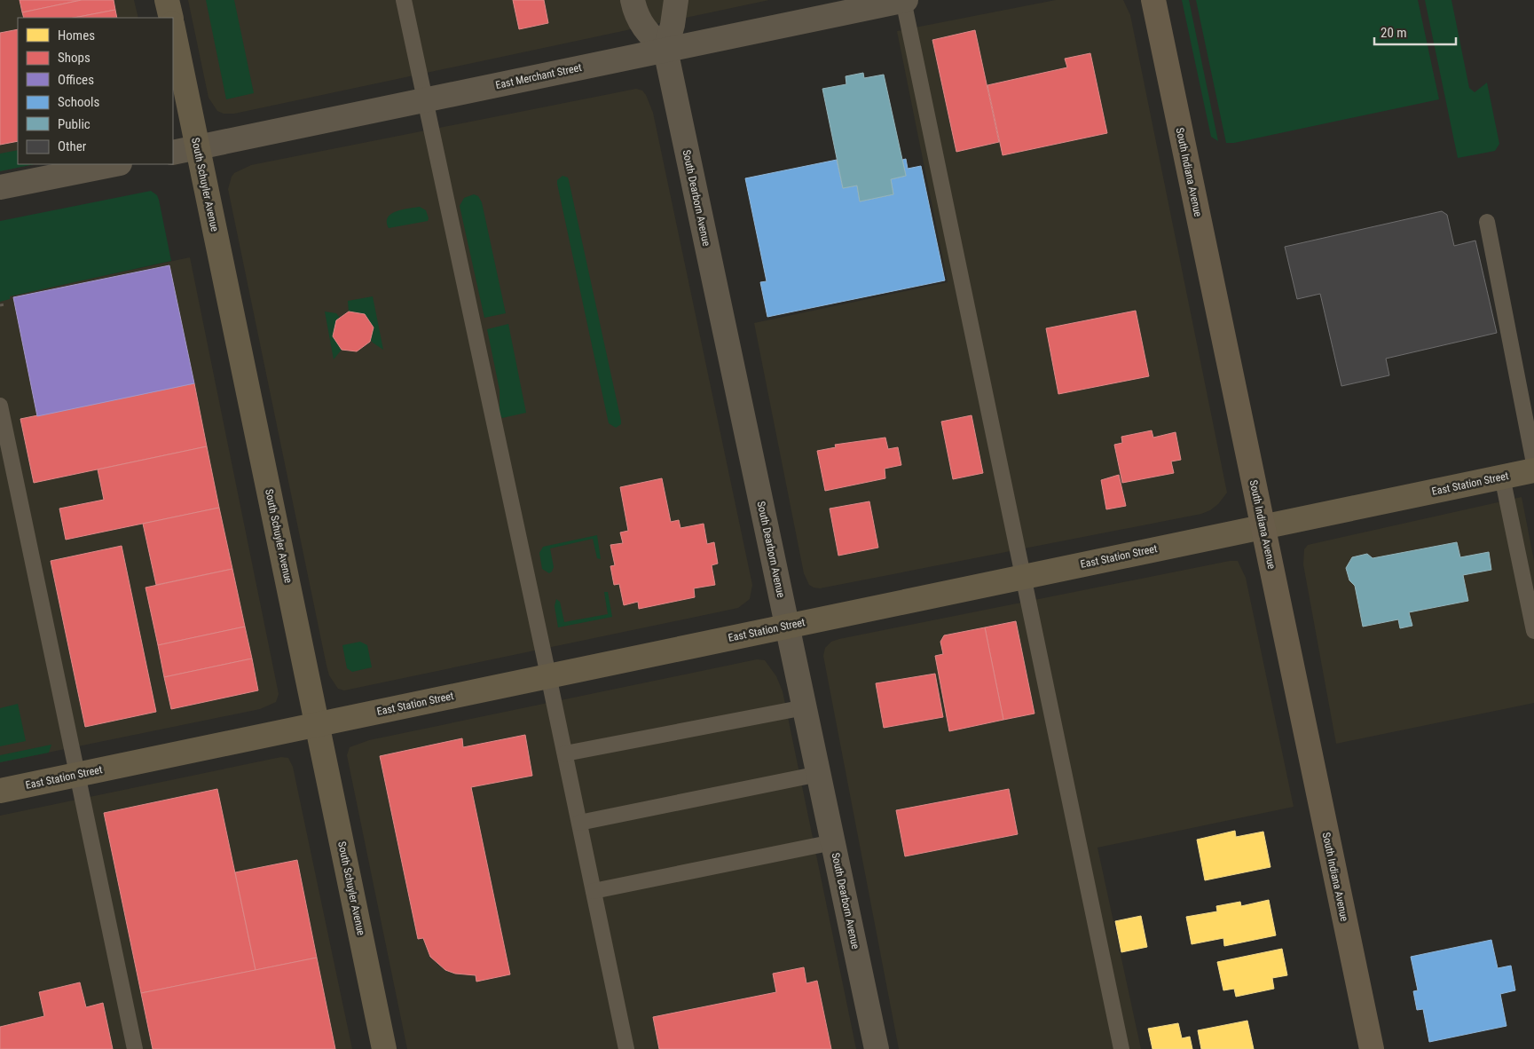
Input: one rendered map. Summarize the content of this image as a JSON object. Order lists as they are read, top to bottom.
{
  "streets": {
    "main road": ["South Indiana Avenue", "South Schuyler Avenue", "East Station Street"],
    "street": ["East Merchant Street", "South Dearborn Avenue"]
  },
  "crossings": [
    ["East Merchant Street", "South Schuyler Avenue"],
    ["East Merchant Street", "South Dearborn Avenue"],
    ["South Indiana Avenue", "East Station Street"],
    ["South Schuyler Avenue", "East Station Street"],
    ["South Dearborn Avenue", "East Station Street"]
  ],
  "legend": [
    "Homes",
    "Shops",
    "Offices",
    "Schools",
    "Public",
    "Other"
  ],
  "scale_bar": "20 m"
}
